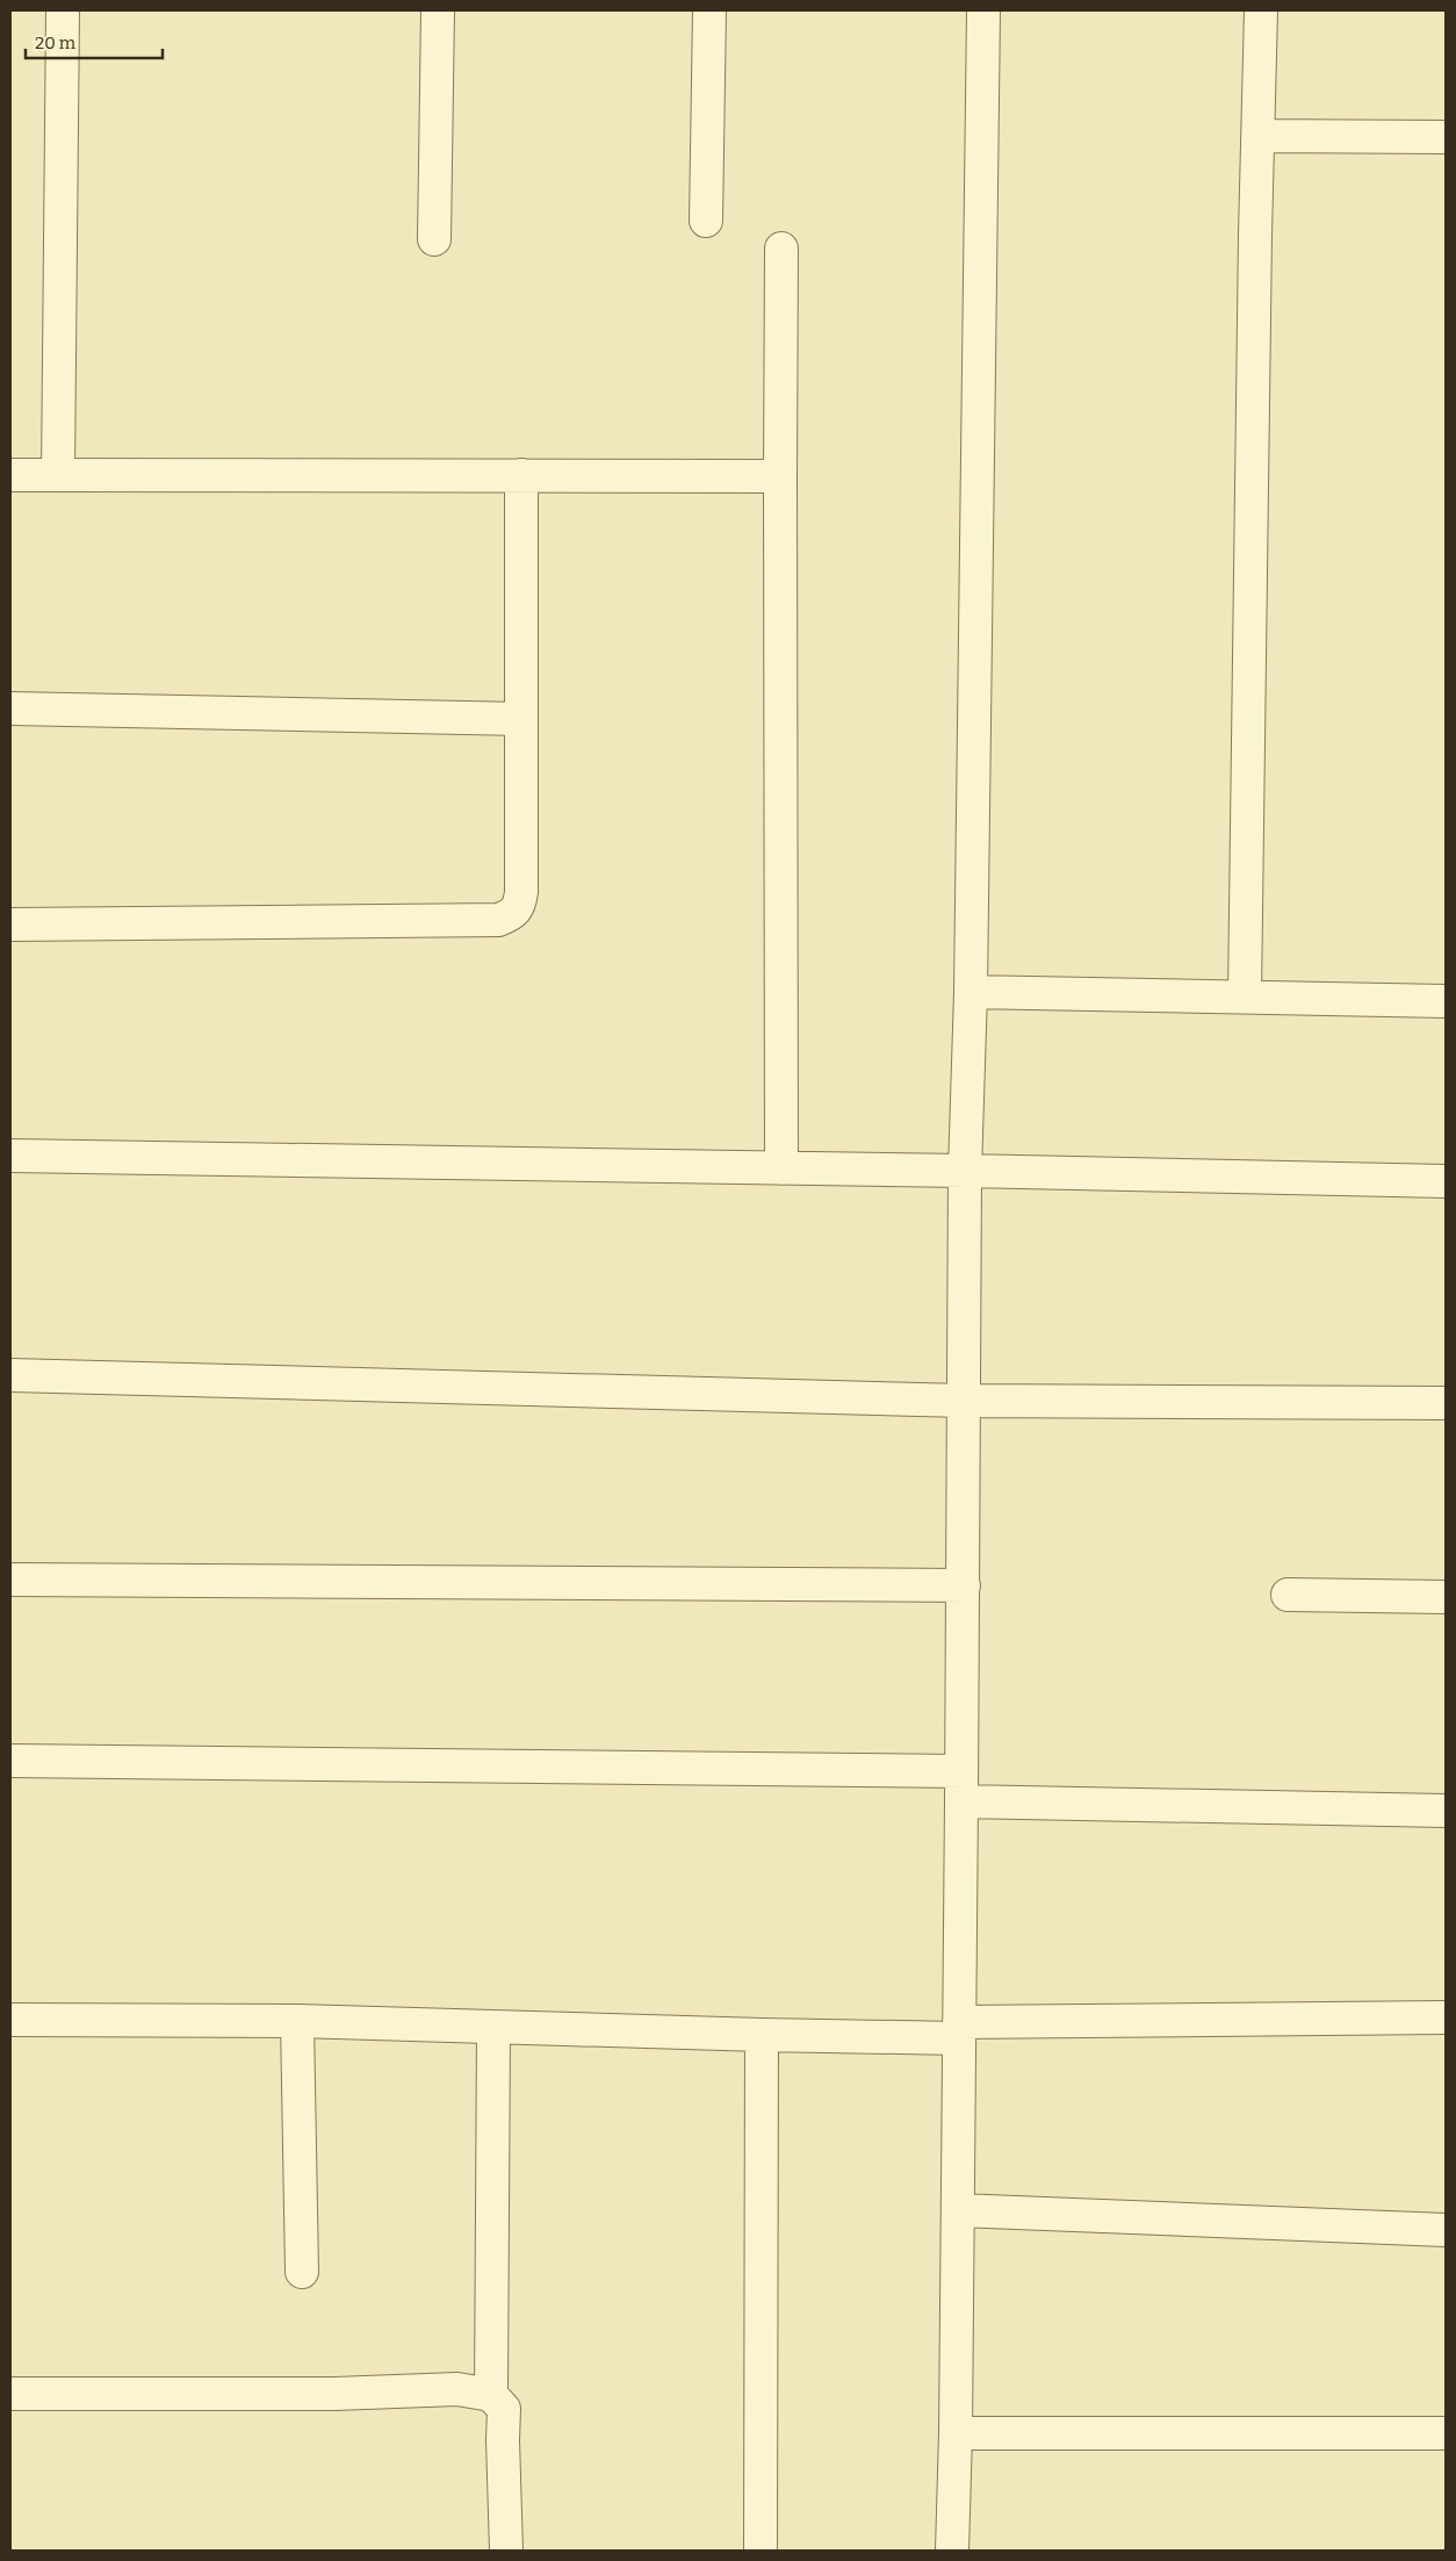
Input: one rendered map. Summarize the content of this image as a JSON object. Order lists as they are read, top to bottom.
{
  "scale_bar": "20 m"
}
